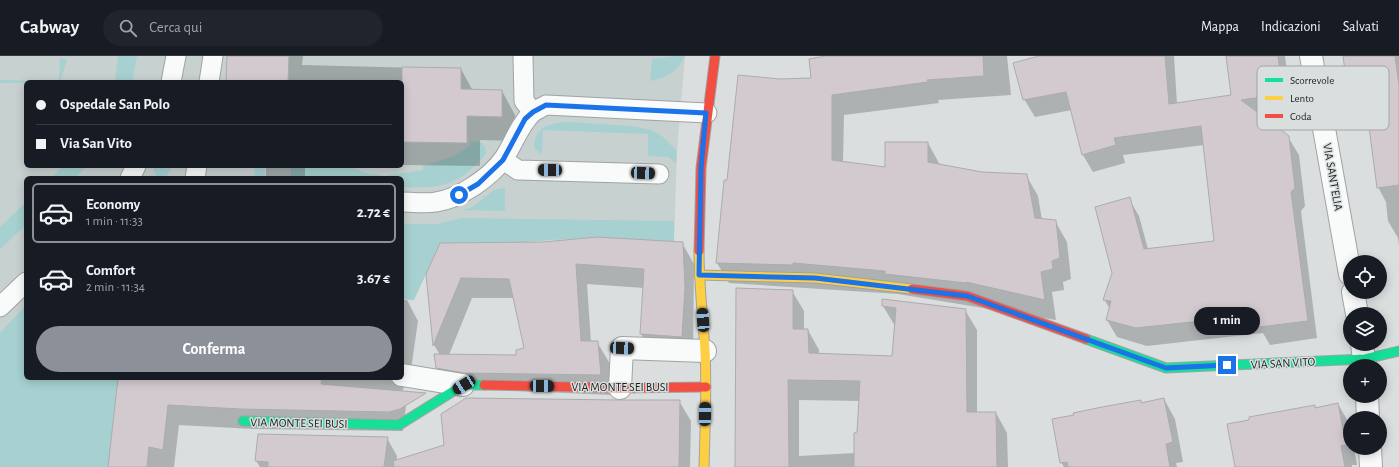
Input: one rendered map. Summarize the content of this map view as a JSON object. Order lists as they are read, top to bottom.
{
  "streets": {
    "street": ["VIA SANT'ELIA", "VIA SAN VITO", "VIA MONTE SEI BUSI"]
  },
  "legend": ["Scorrevole", "Lento", "Coda"],
  "page": {
    "header": "Cabway",
    "search": "Cerca qui",
    "nav": ["Mappa", "Indicazioni", "Salvati"],
    "banner": ["Ospedale San Polo", "Via San Vito"],
    "list": [
      {
        "name": "Economy",
        "note": "1 min · 11:33",
        "value": "2.72 €"
      },
      {
        "name": "Comfort",
        "note": "2 min · 11:34",
        "value": "3.67 €"
      }
    ],
    "map_buttons": ["+", "−"],
    "bubble": "1 min",
    "buttons": "Conferma"
  }
}
